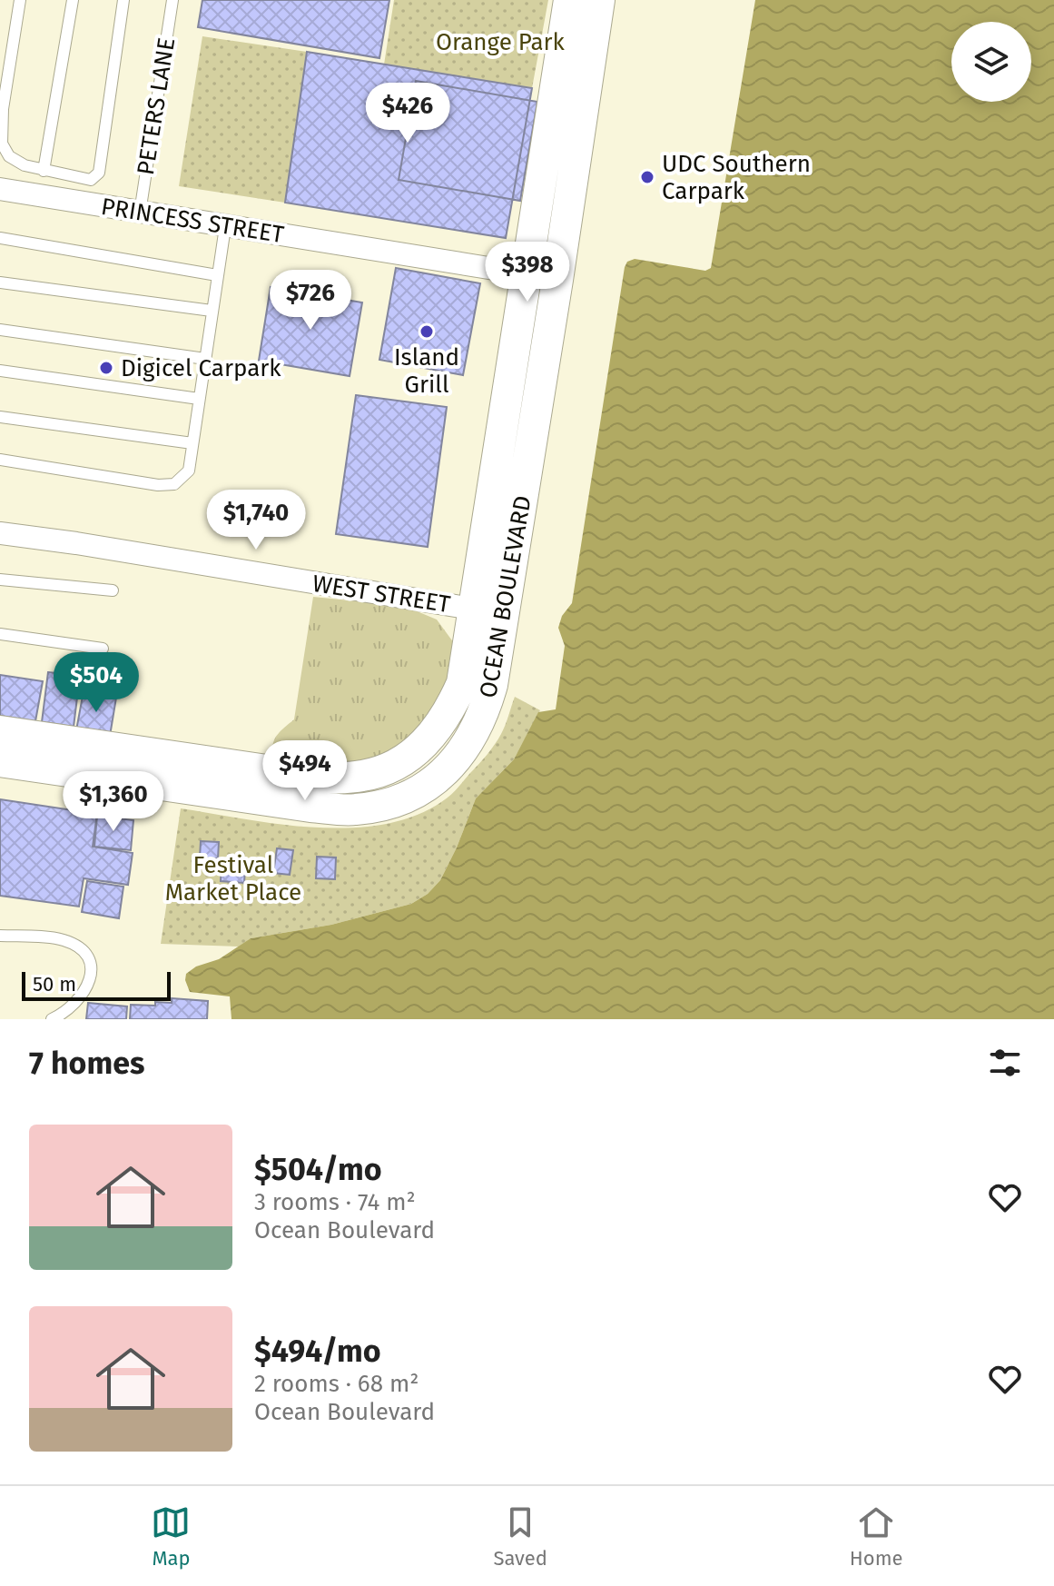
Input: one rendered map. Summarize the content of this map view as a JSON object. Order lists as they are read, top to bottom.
{
  "streets": {
    "street": ["PRINCESS STREET", "WEST STREET", "OCEAN BOULEVARD"],
    "lane": ["PETERS LANE"]
  },
  "crossings": [
    ["PETERS LANE", "PRINCESS STREET"],
    ["PRINCESS STREET", "OCEAN BOULEVARD"],
    ["WEST STREET", "OCEAN BOULEVARD"]
  ],
  "parks": ["Orange Park", "Festival Market Place"],
  "places": ["UDC Southern Carpark", "Island Grill", "Digicel Carpark"],
  "scale_bar": "50 m",
  "page": {
    "price": [
      "$426",
      "$398",
      "$726",
      "$1,740",
      "$504",
      "$494",
      "$1,360"
    ],
    "scale": "50 m",
    "heading": "7 homes",
    "list": [
      {
        "name": "$504/mo",
        "note": "3 rooms · 74 m² · Ocean Boulevard"
      },
      {
        "name": "$494/mo",
        "note": "2 rooms · 68 m² · Ocean Boulevard"
      }
    ],
    "tabs": ["Map", "Saved", "Home"]
  }
}
